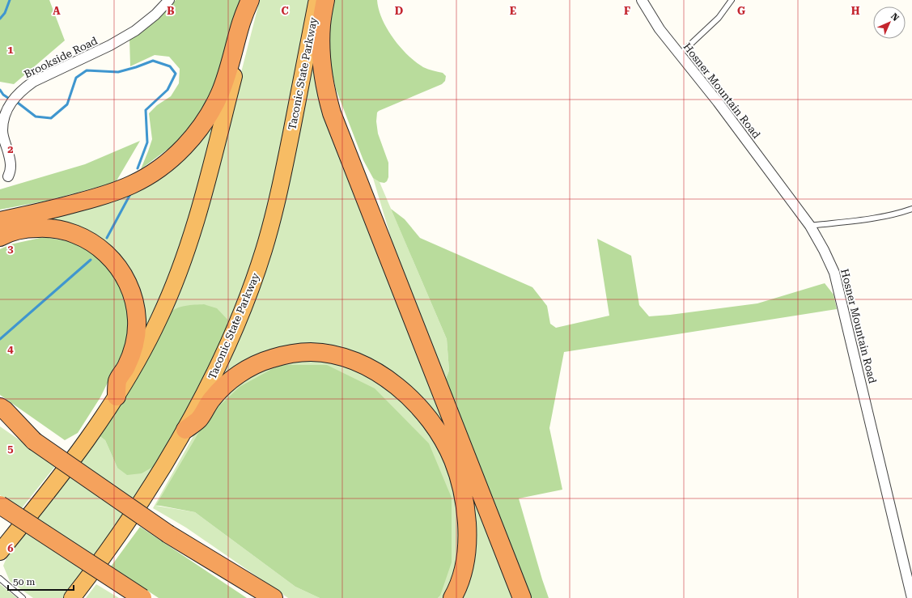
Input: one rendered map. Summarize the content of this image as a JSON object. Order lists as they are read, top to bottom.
{
  "streets": {
    "highway": ["Taconic State Parkway"],
    "street": ["Brookside Road", "Hosner Mountain Road"]
  },
  "scale_bar": "50 m",
  "north": "top right",
  "grid": {
    "columns": [
      "A",
      "B",
      "C",
      "D",
      "E",
      "F",
      "G",
      "H"
    ],
    "rows": [
      "1",
      "2",
      "3",
      "4",
      "5",
      "6"
    ]
  }
}
